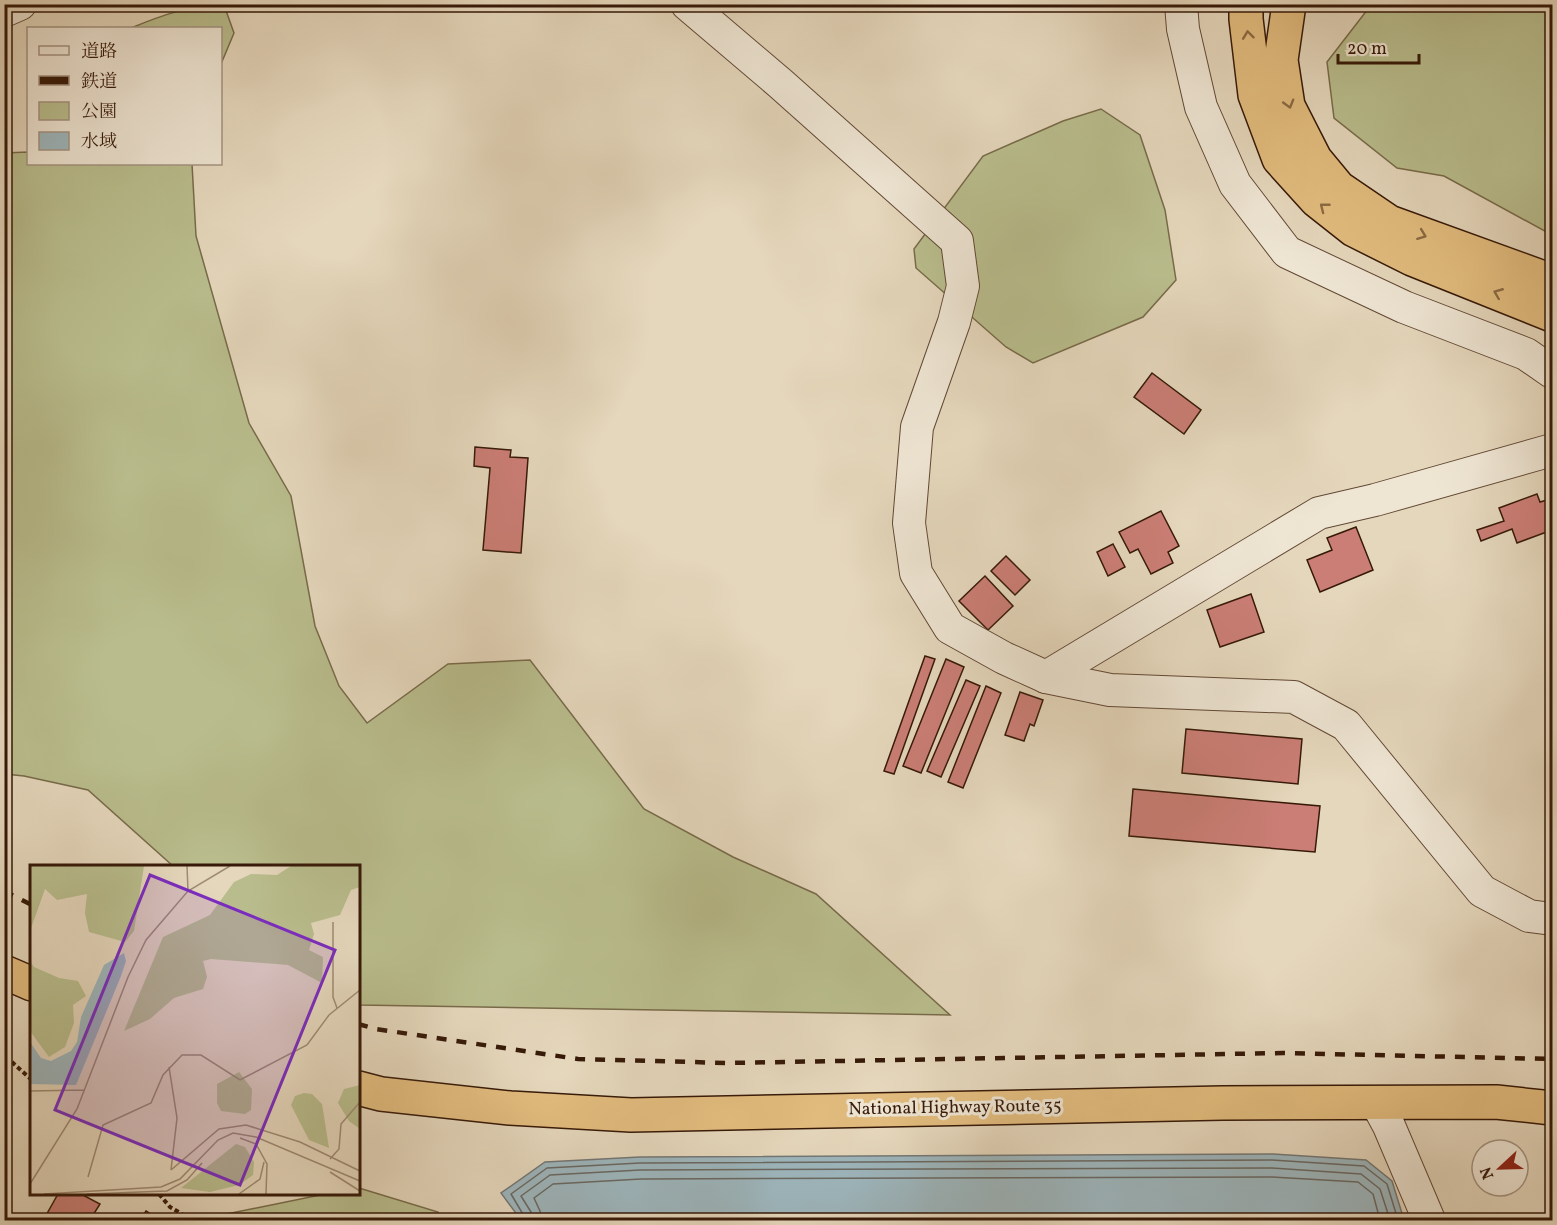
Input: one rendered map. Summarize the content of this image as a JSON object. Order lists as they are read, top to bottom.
{
  "streets": {
    "highway": ["National Highway Route 35"]
  },
  "legend": [
    "道路",
    "鉄道",
    "公園",
    "水域"
  ],
  "scale_bar": "20 m",
  "north": "left"
}
